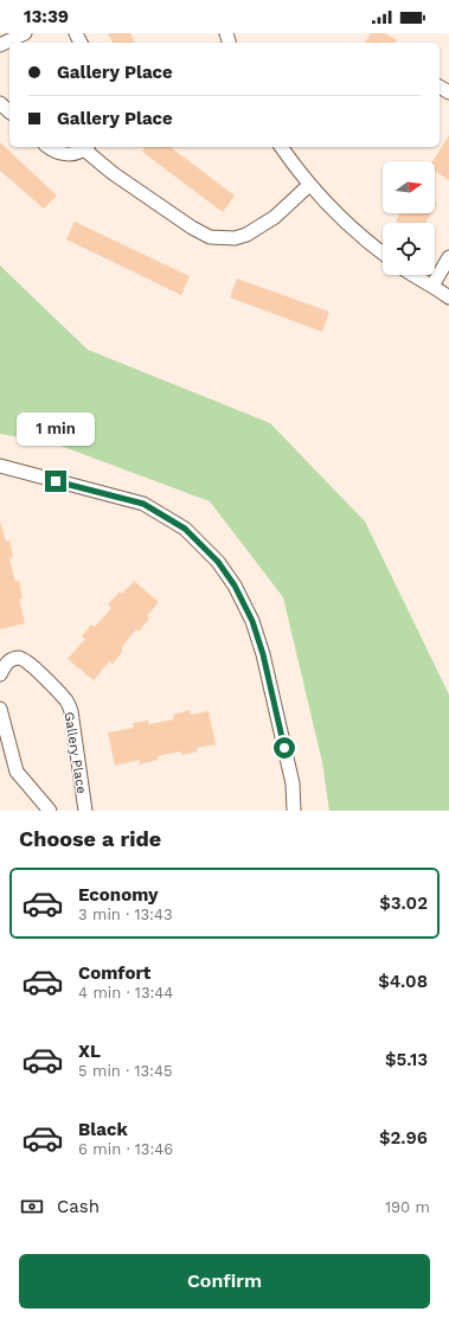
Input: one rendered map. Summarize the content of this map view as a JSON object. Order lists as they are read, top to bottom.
{
  "streets": {
    "street": ["Gallery Place"]
  },
  "north": "right",
  "page": {
    "status": "13:39",
    "banner": ["Gallery Place", "Gallery Place"],
    "bubble": "1 min",
    "heading": "Choose a ride",
    "list": [
      {
        "name": "Economy",
        "note": "3 min · 13:43",
        "value": "$3.02"
      },
      {
        "name": "Comfort",
        "note": "4 min · 13:44",
        "value": "$4.08"
      },
      {
        "name": "XL",
        "note": "5 min · 13:45",
        "value": "$5.13"
      },
      {
        "name": "Black",
        "note": "6 min · 13:46",
        "value": "$2.96"
      }
    ],
    "pay": ["Cash", "190 m"],
    "buttons": "Confirm"
  }
}
